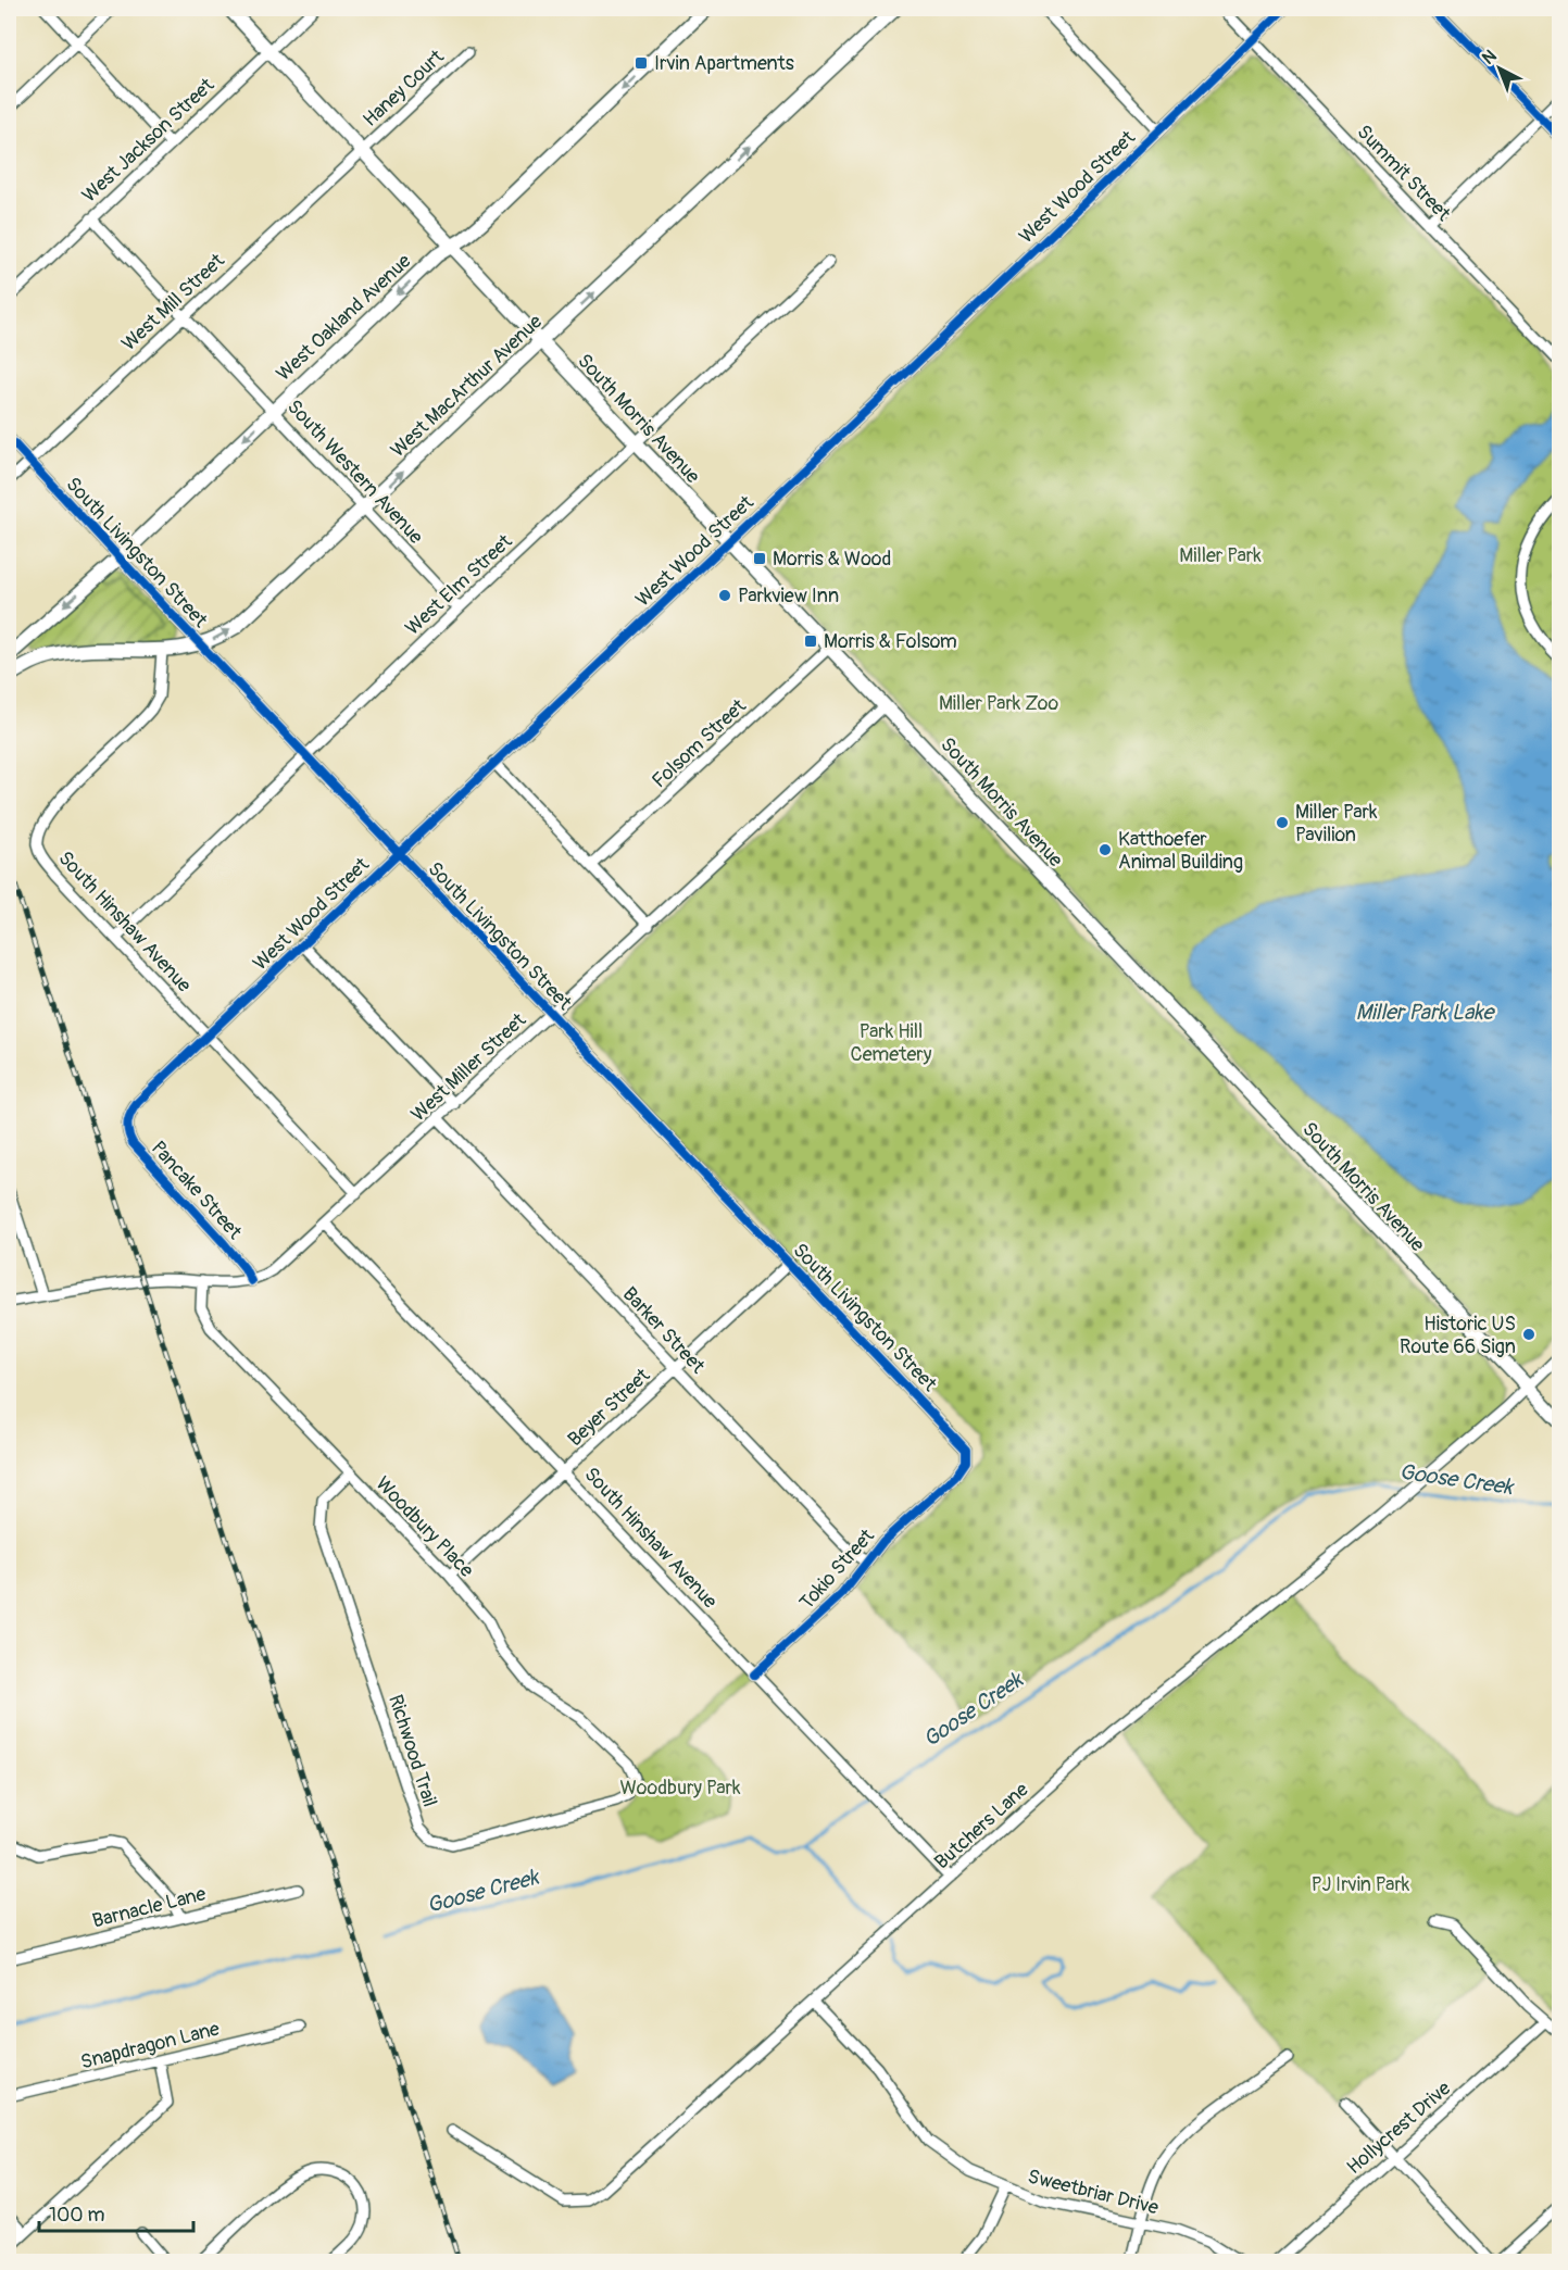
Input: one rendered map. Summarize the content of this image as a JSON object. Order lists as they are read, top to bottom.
{
  "streets": {
    "main road": ["West Oakland Avenue", "West MacArthur Avenue", "South Morris Avenue"],
    "street": [
      "Haney Court",
      "West Jackson Street",
      "Summit Street",
      "West Wood Street",
      "West Mill Street",
      "South Western Avenue",
      "South Livingston Street",
      "West Elm Street",
      "Folsom Street",
      "South Hinshaw Avenue",
      "West Miller Street",
      "Pancake Street",
      "Barker Street",
      "Beyer Street",
      "Woodbury Place",
      "Tokio Street",
      "Richwood Trail",
      "Butchers Lane",
      "Barnacle Lane",
      "Snapdragon Lane",
      "Hollycrest Drive",
      "Sweetbriar Drive"
    ]
  },
  "crossings": [
    ["Haney Court", "West Mill Street"],
    ["Haney Court", "South Morris Avenue"],
    ["West Jackson Street", "South Morris Avenue"],
    ["West Jackson Street", "South Western Avenue"],
    ["Summit Street", "West Wood Street"],
    ["West Wood Street", "South Morris Avenue"],
    ["West Wood Street", "South Livingston Street"],
    ["West Wood Street", "South Hinshaw Avenue"],
    ["West Wood Street", "Pancake Street"],
    ["West Mill Street", "South Morris Avenue"],
    ["West Mill Street", "South Western Avenue"],
    ["West Mill Street", "South Livingston Street"],
    ["West Oakland Avenue", "South Morris Avenue"],
    ["West Oakland Avenue", "South Western Avenue"],
    ["West Oakland Avenue", "South Livingston Street"],
    ["West MacArthur Avenue", "South Morris Avenue"],
    ["West MacArthur Avenue", "South Western Avenue"],
    ["West MacArthur Avenue", "South Livingston Street"],
    ["West MacArthur Avenue", "South Hinshaw Avenue"],
    ["South Morris Avenue", "West Elm Street"],
    ["South Morris Avenue", "Folsom Street"],
    ["South Morris Avenue", "West Miller Street"],
    ["South Morris Avenue", "Butchers Lane"],
    ["South Western Avenue", "West Elm Street"],
    ["South Livingston Street", "West Elm Street"],
    ["South Livingston Street", "West Miller Street"],
    ["South Livingston Street", "Beyer Street"],
    ["South Livingston Street", "Tokio Street"],
    ["West Elm Street", "South Hinshaw Avenue"],
    ["South Hinshaw Avenue", "West Miller Street"],
    ["South Hinshaw Avenue", "Beyer Street"],
    ["South Hinshaw Avenue", "Tokio Street"],
    ["South Hinshaw Avenue", "Butchers Lane"],
    ["West Miller Street", "Pancake Street"],
    ["West Miller Street", "Barker Street"],
    ["Barker Street", "Beyer Street"],
    ["Barker Street", "Tokio Street"],
    ["Beyer Street", "Woodbury Place"],
    ["Woodbury Place", "Richwood Trail"],
    ["Butchers Lane", "Sweetbriar Drive"]
  ],
  "one_way": ["West Oakland Avenue", "West MacArthur Avenue"],
  "water": ["Miller Park Lake", "Goose Creek"],
  "parks": [
    "Miller Park",
    "Miller Park Zoo",
    "Park Hill Cemetery",
    "Woodbury Park",
    "PJ Irvin Park"
  ],
  "places": {
    "transit": ["Irvin Apartments", "Morris & Wood", "Morris & Folsom"],
    "other": [
      "Parkview Inn",
      "Miller Park Pavilion",
      "Katthoefer Animal Building",
      "Historic US Route 66 Sign"
    ]
  },
  "scale_bar": "100 m",
  "north": "top left"
}
